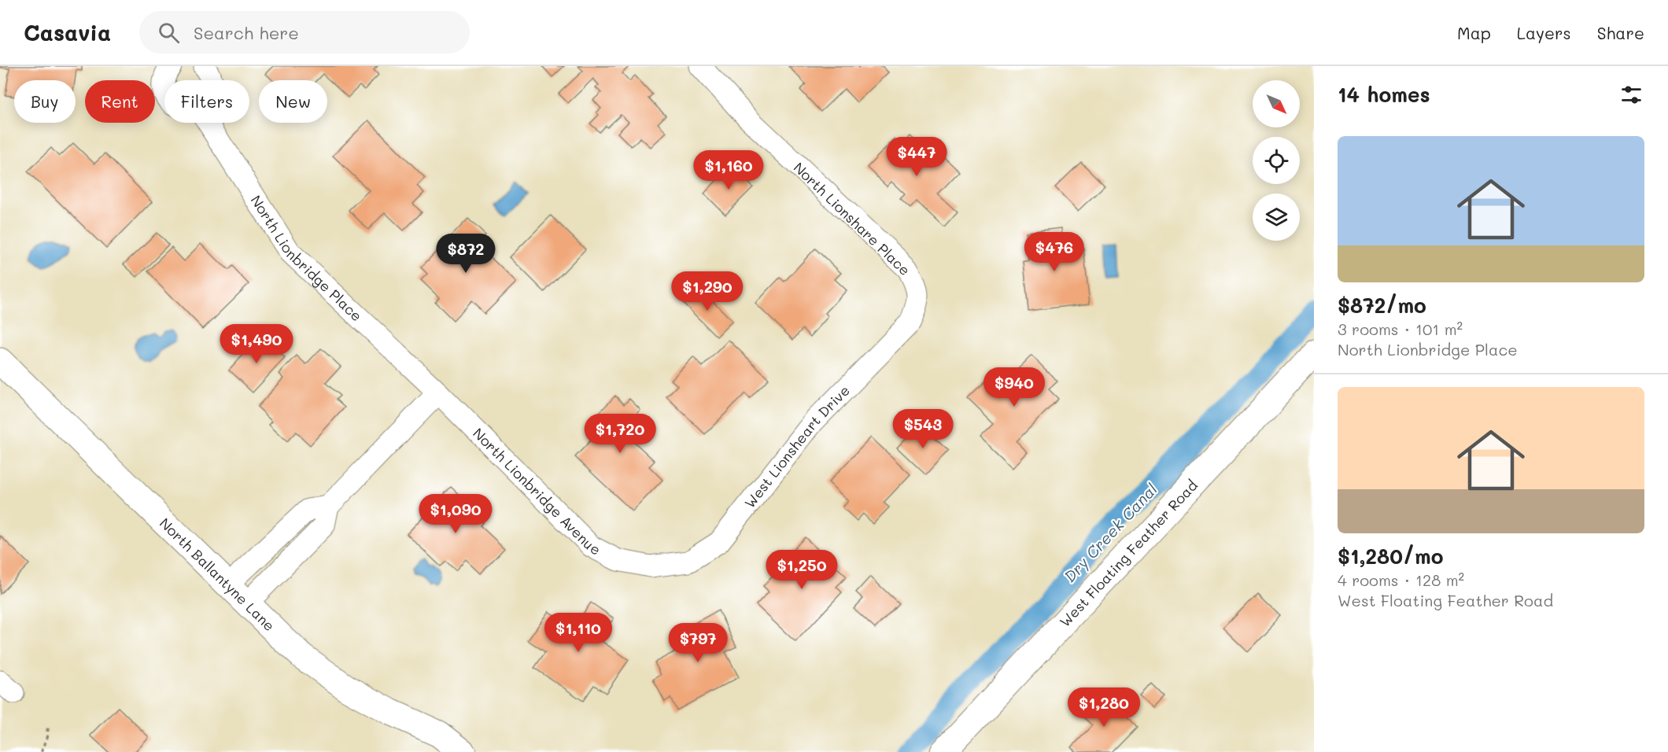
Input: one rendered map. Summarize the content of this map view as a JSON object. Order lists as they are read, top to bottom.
{
  "streets": {
    "street": [
      "North Lionshare Place",
      "North Lionbridge Place",
      "West Lionsheart Drive",
      "North Lionbridge Avenue",
      "West Floating Feather Road",
      "North Ballantyne Lane"
    ]
  },
  "crossings": [
    ["North Lionshare Place", "West Lionsheart Drive"],
    ["North Lionbridge Place", "North Lionbridge Avenue"],
    ["West Lionsheart Drive", "North Lionbridge Avenue"]
  ],
  "water": ["Dry Creek Canal"],
  "north": "bottom right",
  "page": {
    "header": "Casavia",
    "search": "Search here",
    "nav": ["Map", "Layers", "Share"],
    "heading": "14 homes",
    "chip": [
      "Buy",
      "Rent",
      "Filters",
      "New"
    ],
    "list": [
      {
        "name": "$872/mo",
        "note": "3 rooms · 101 m² · North Lionbridge Place"
      },
      {
        "name": "$1,280/mo",
        "note": "4 rooms · 128 m² · West Floating Feather Road"
      }
    ],
    "price": [
      "$447",
      "$1,160",
      "$476",
      "$872",
      "$1,290",
      "$1,490",
      "$940",
      "$543",
      "$1,720",
      "$1,090",
      "$1,250",
      "$1,110",
      "$797",
      "$1,280"
    ]
  }
}
